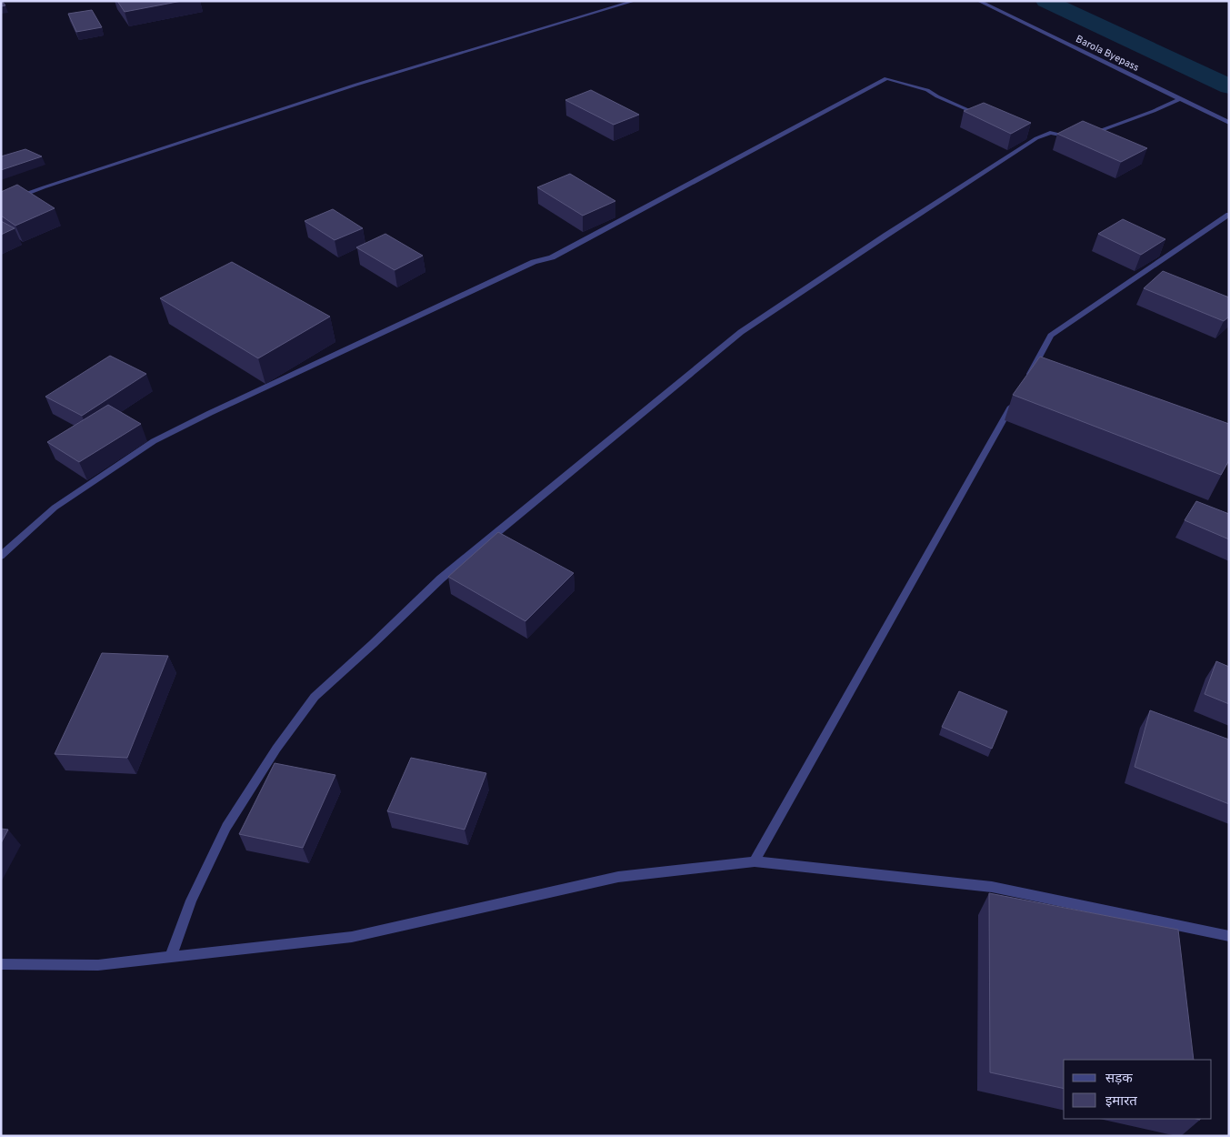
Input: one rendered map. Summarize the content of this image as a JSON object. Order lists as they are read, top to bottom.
{
  "streets": {
    "street": ["Barola Byepass"]
  },
  "legend": ["सड़क", "इमारत"]
}
